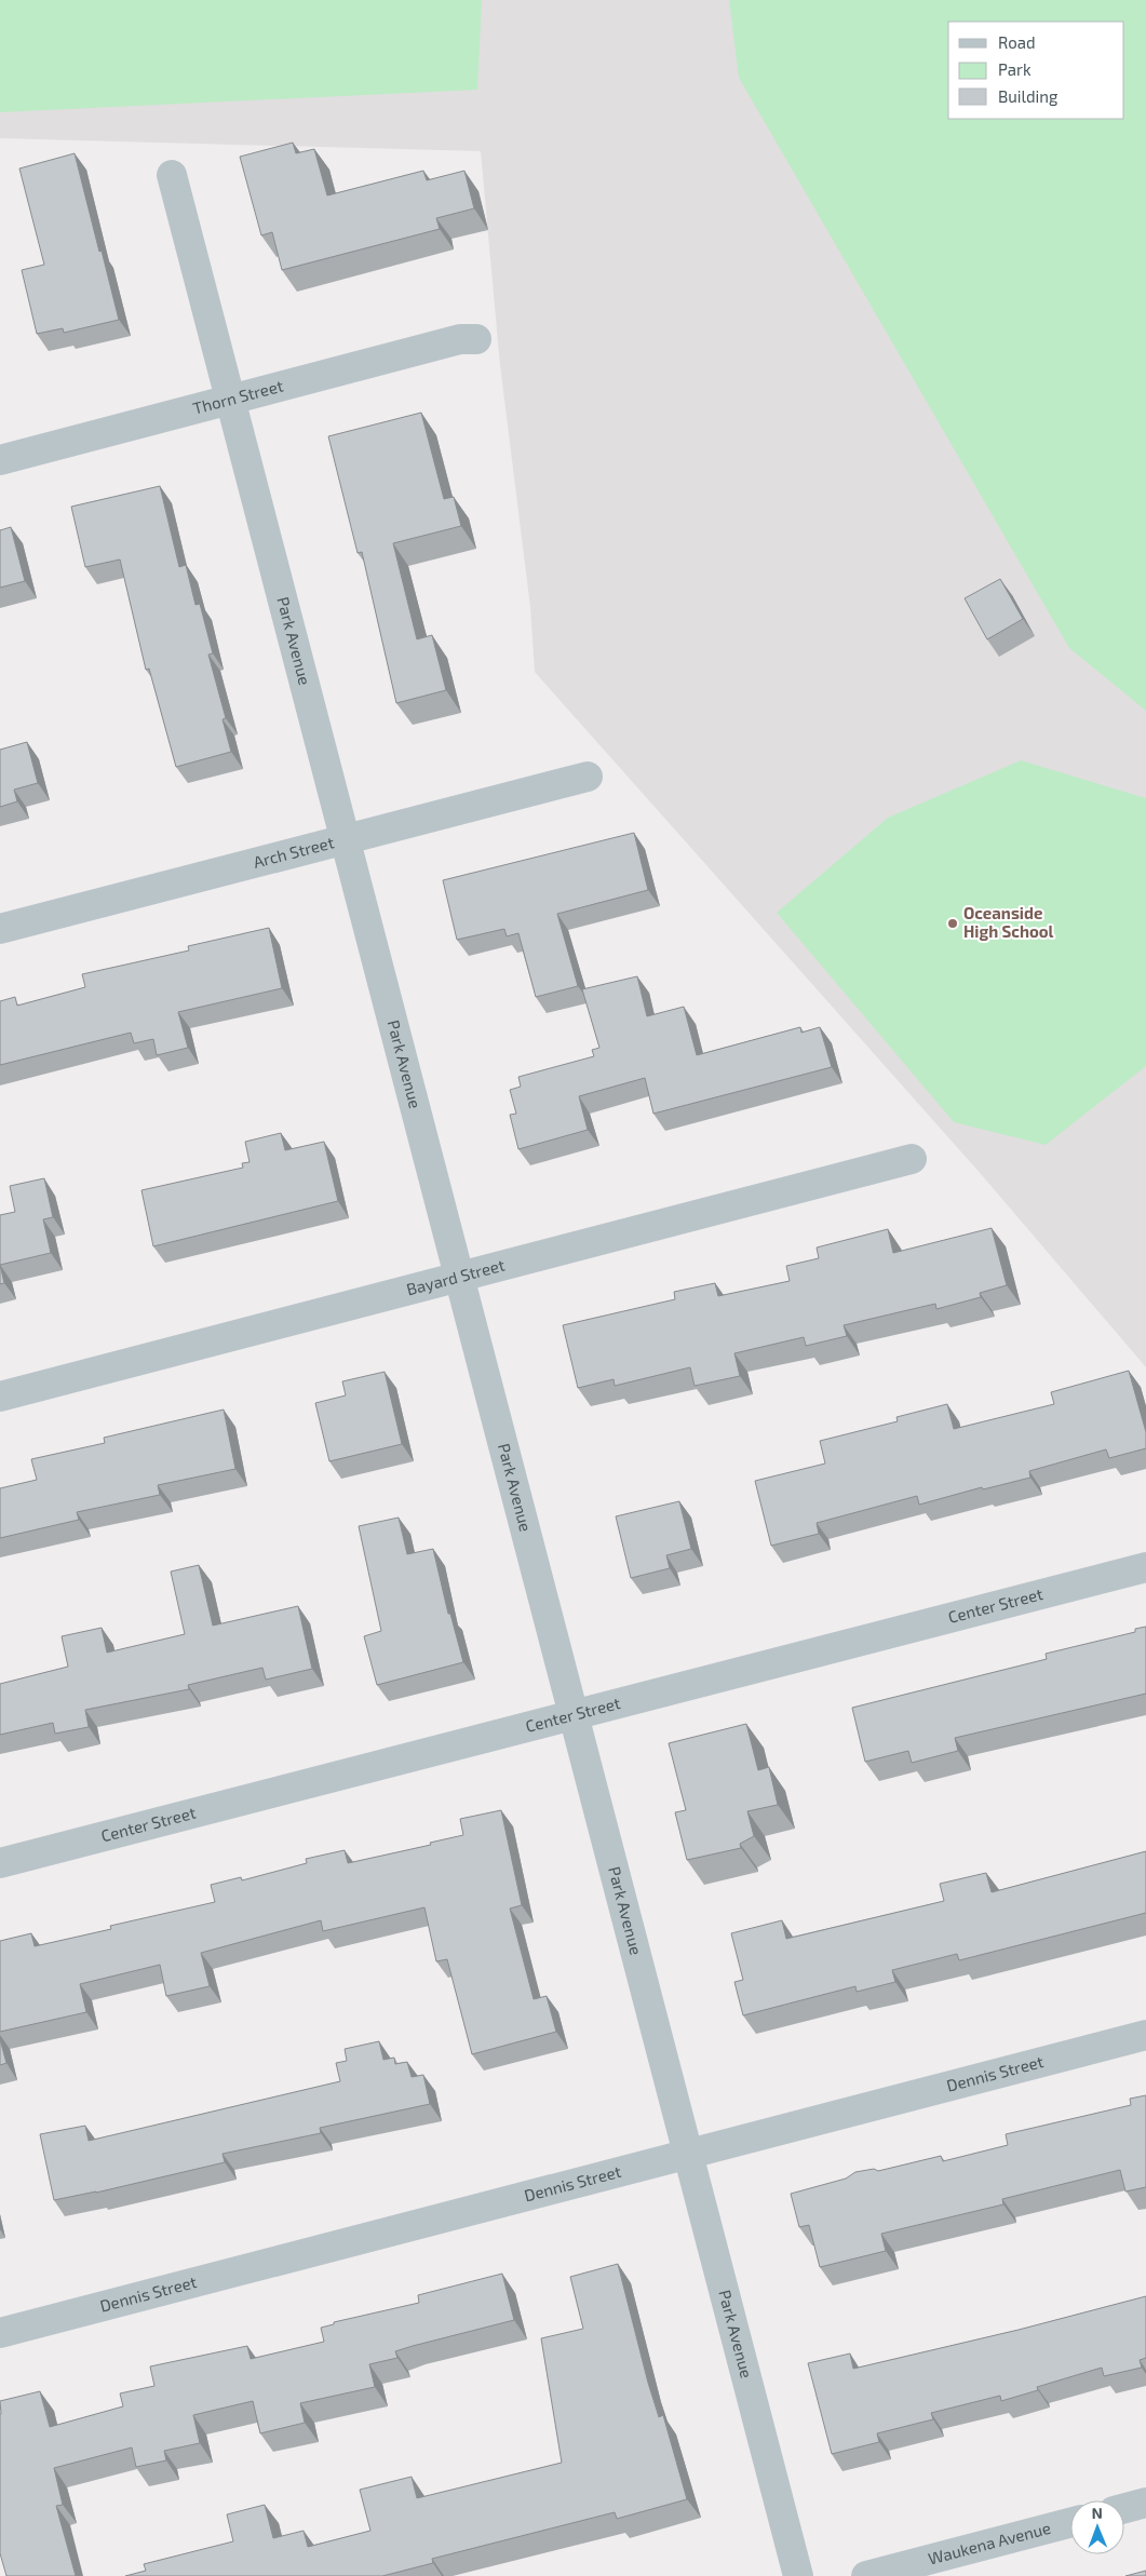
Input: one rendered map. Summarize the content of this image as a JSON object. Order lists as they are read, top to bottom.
{
  "streets": {
    "street": [
      "Thorn Street",
      "Park Avenue",
      "Arch Street",
      "Bayard Street",
      "Center Street",
      "Dennis Street",
      "Waukena Avenue"
    ]
  },
  "crossings": [
    ["Thorn Street", "Park Avenue"],
    ["Park Avenue", "Arch Street"],
    ["Park Avenue", "Bayard Street"],
    ["Park Avenue", "Center Street"],
    ["Park Avenue", "Dennis Street"]
  ],
  "places": ["Oceanside High School"],
  "legend": ["Road", "Park", "Building"],
  "north": "top"
}
